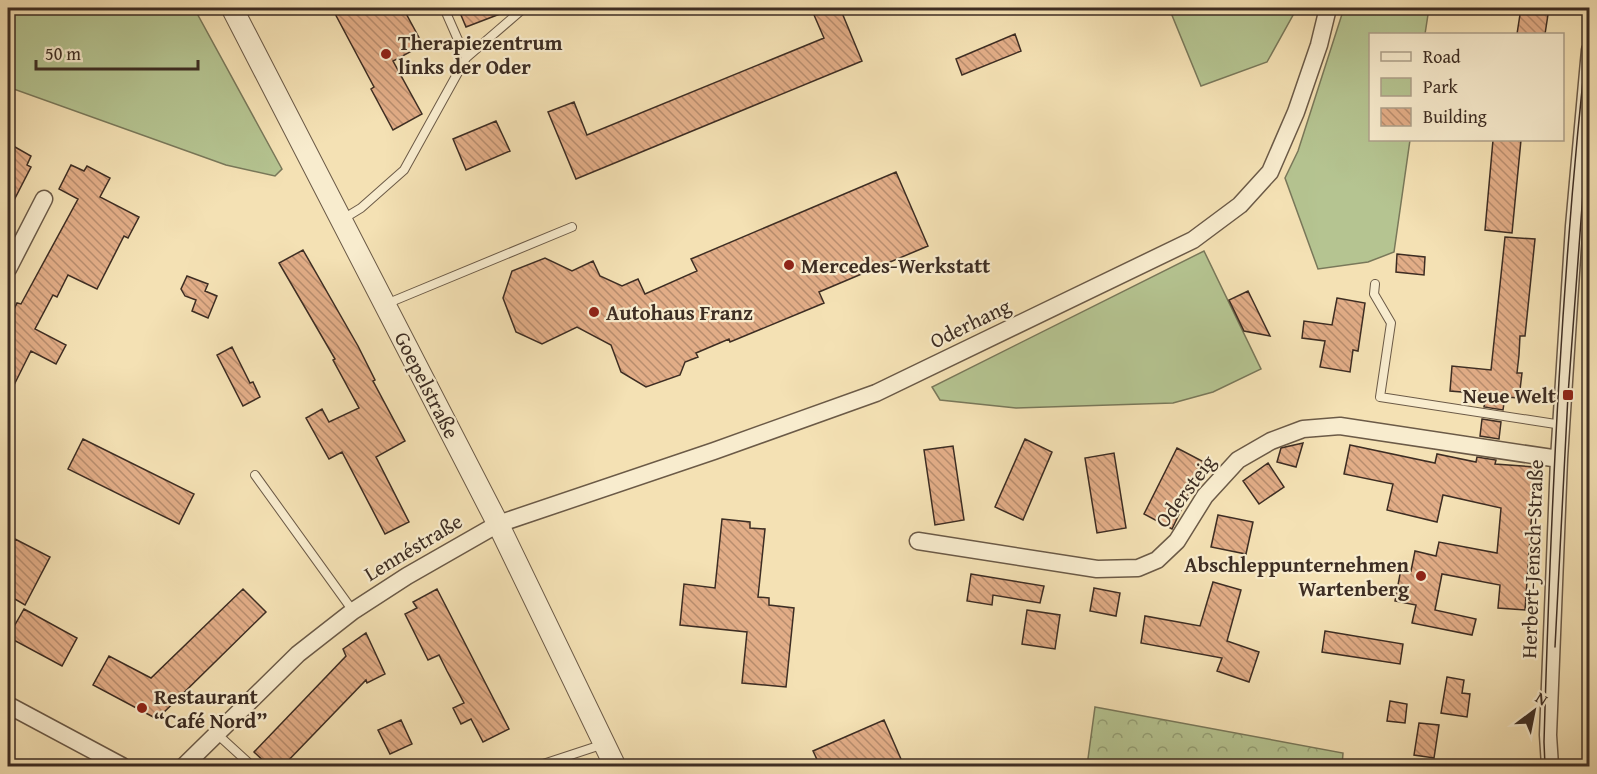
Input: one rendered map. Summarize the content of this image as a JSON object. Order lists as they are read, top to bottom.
{
  "streets": {
    "street": [
      "Oderhang",
      "Goepelstraße",
      "Odersteig",
      "Lennéstraße",
      "Herbert-Jensch-Straße"
    ]
  },
  "crossings": [
    ["Oderhang", "Goepelstraße"],
    ["Oderhang", "Lennéstraße"],
    ["Goepelstraße", "Lennéstraße"],
    ["Odersteig", "Herbert-Jensch-Straße"]
  ],
  "places": {
    "other": [
      "Therapiezentrum links der Oder",
      "Mercedes-Werkstatt",
      "Autohaus Franz",
      "Abschleppunternehmen Wartenberg",
      "Restaurant “Café Nord”"
    ],
    "transit": ["Neue Welt"]
  },
  "legend": ["Road", "Park", "Building"],
  "scale_bar": "50 m",
  "north": "top right"
}
